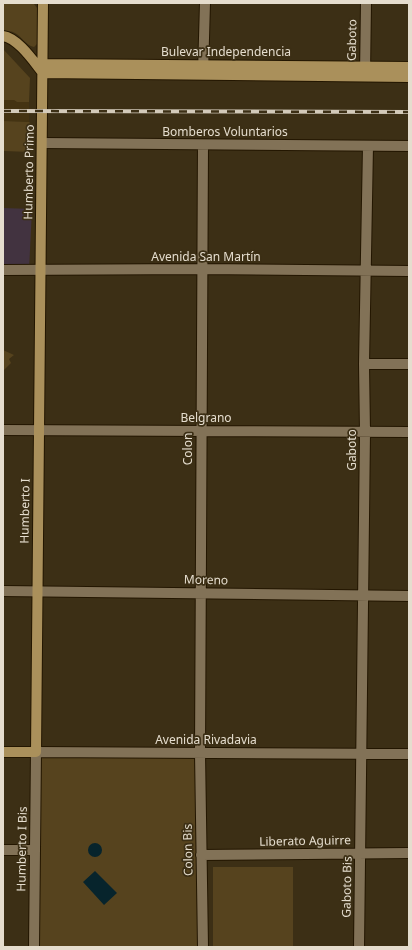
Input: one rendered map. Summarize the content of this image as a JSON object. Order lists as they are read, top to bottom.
{
  "streets": {
    "main road": [
      "Bulevar Independencia",
      "Humberto Primo",
      "Humberto I",
      "Avenida Rivadavia"
    ],
    "street": [
      "Gaboto",
      "Bomberos Voluntarios",
      "Avenida San Martín",
      "Belgrano",
      "Colon",
      "Moreno",
      "Liberato Aguirre",
      "Humberto I Bis",
      "Colon Bis",
      "Gaboto Bis"
    ]
  },
  "crossings": [
    ["Gaboto", "Bulevar Independencia"],
    ["Gaboto", "Bomberos Voluntarios"],
    ["Gaboto", "Avenida San Martín"],
    ["Gaboto", "Belgrano"],
    ["Gaboto", "Moreno"],
    ["Gaboto", "Avenida Rivadavia"],
    ["Gaboto", "Gaboto Bis"],
    ["Bulevar Independencia", "Humberto Primo"],
    ["Bomberos Voluntarios", "Humberto Primo"],
    ["Bomberos Voluntarios", "Colon"],
    ["Humberto Primo", "Avenida San Martín"],
    ["Humberto Primo", "Humberto I"],
    ["Avenida San Martín", "Colon"],
    ["Avenida San Martín", "Humberto I"],
    ["Belgrano", "Colon"],
    ["Belgrano", "Humberto I"],
    ["Colon", "Moreno"],
    ["Colon", "Avenida Rivadavia"],
    ["Colon", "Colon Bis"],
    ["Humberto I", "Moreno"],
    ["Humberto I", "Avenida Rivadavia"],
    ["Humberto I", "Humberto I Bis"],
    ["Avenida Rivadavia", "Humberto I Bis"],
    ["Avenida Rivadavia", "Colon Bis"],
    ["Avenida Rivadavia", "Gaboto Bis"],
    ["Liberato Aguirre", "Colon Bis"],
    ["Liberato Aguirre", "Gaboto Bis"]
  ]
}
